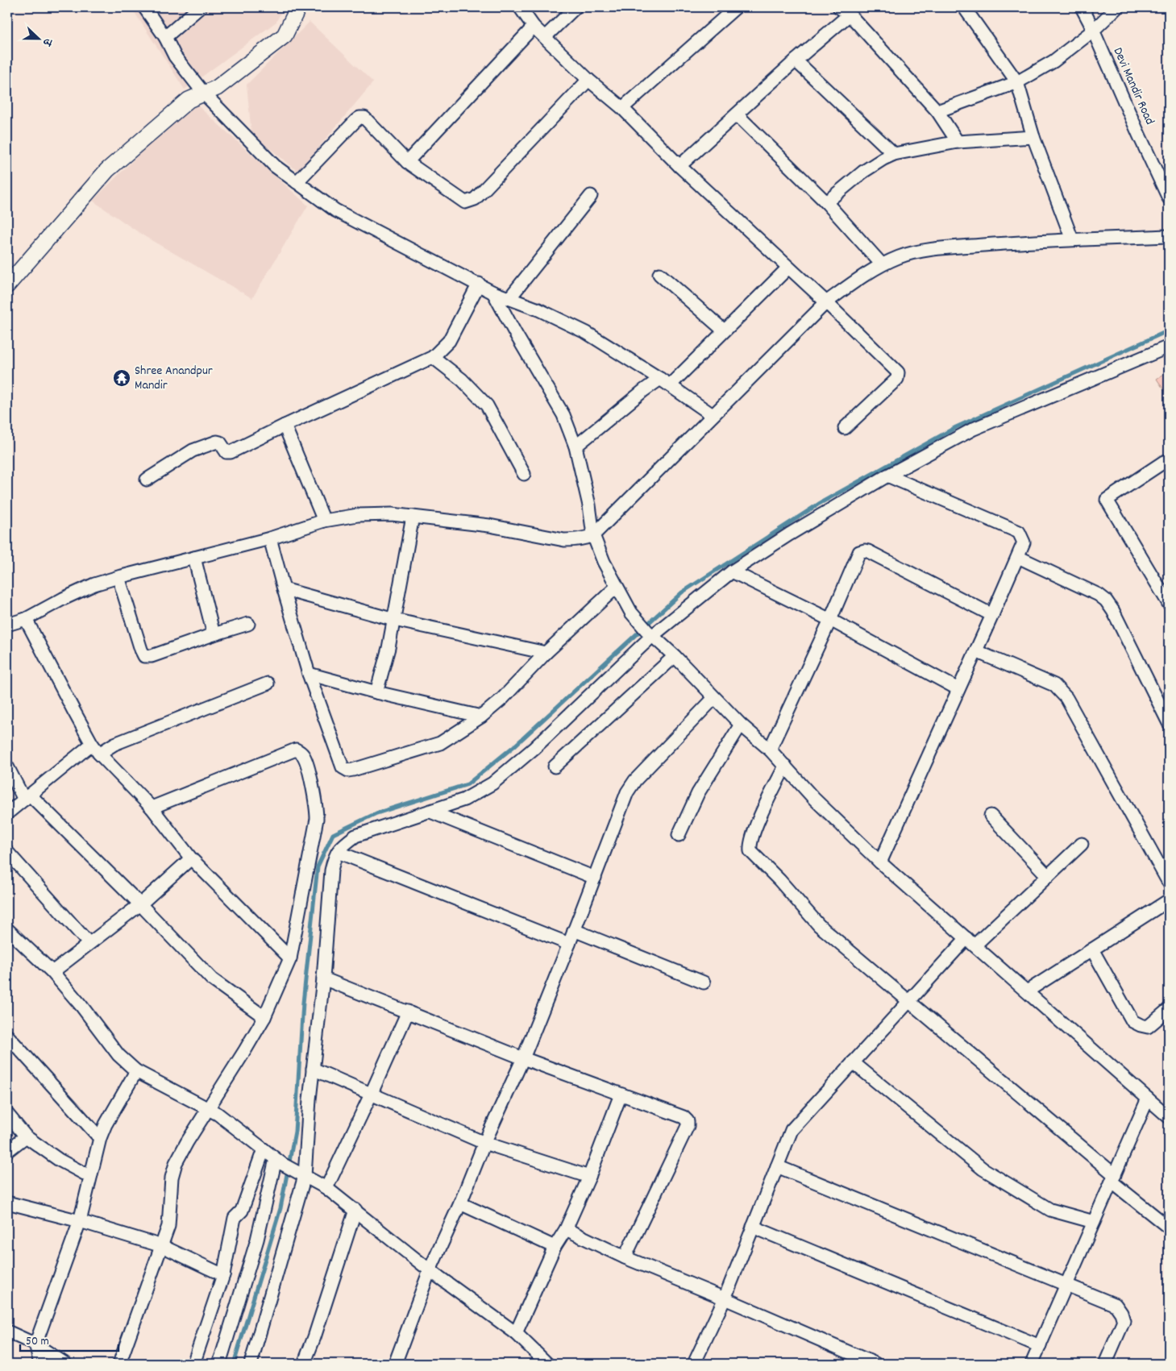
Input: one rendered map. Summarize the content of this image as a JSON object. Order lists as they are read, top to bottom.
{
  "streets": {
    "street": ["Devi Mandir Road"]
  },
  "places": {
    "temple": ["Shree Anandpur Mandir"]
  },
  "scale_bar": "50 m",
  "north": "right"
}
